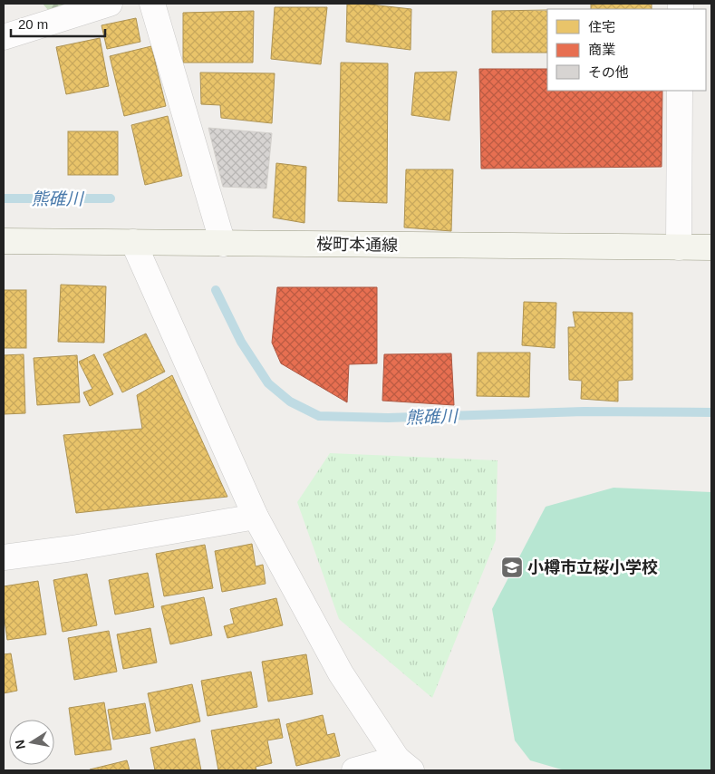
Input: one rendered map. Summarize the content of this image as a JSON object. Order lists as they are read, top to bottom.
{
  "streets": {
    "street": ["桜町本通線"]
  },
  "water": ["熊碓川"],
  "places": {
    "school or university": ["小樽市立桜小学校"]
  },
  "legend": ["住宅", "商業", "その他"],
  "scale_bar": "20 m",
  "north": "left"
}
